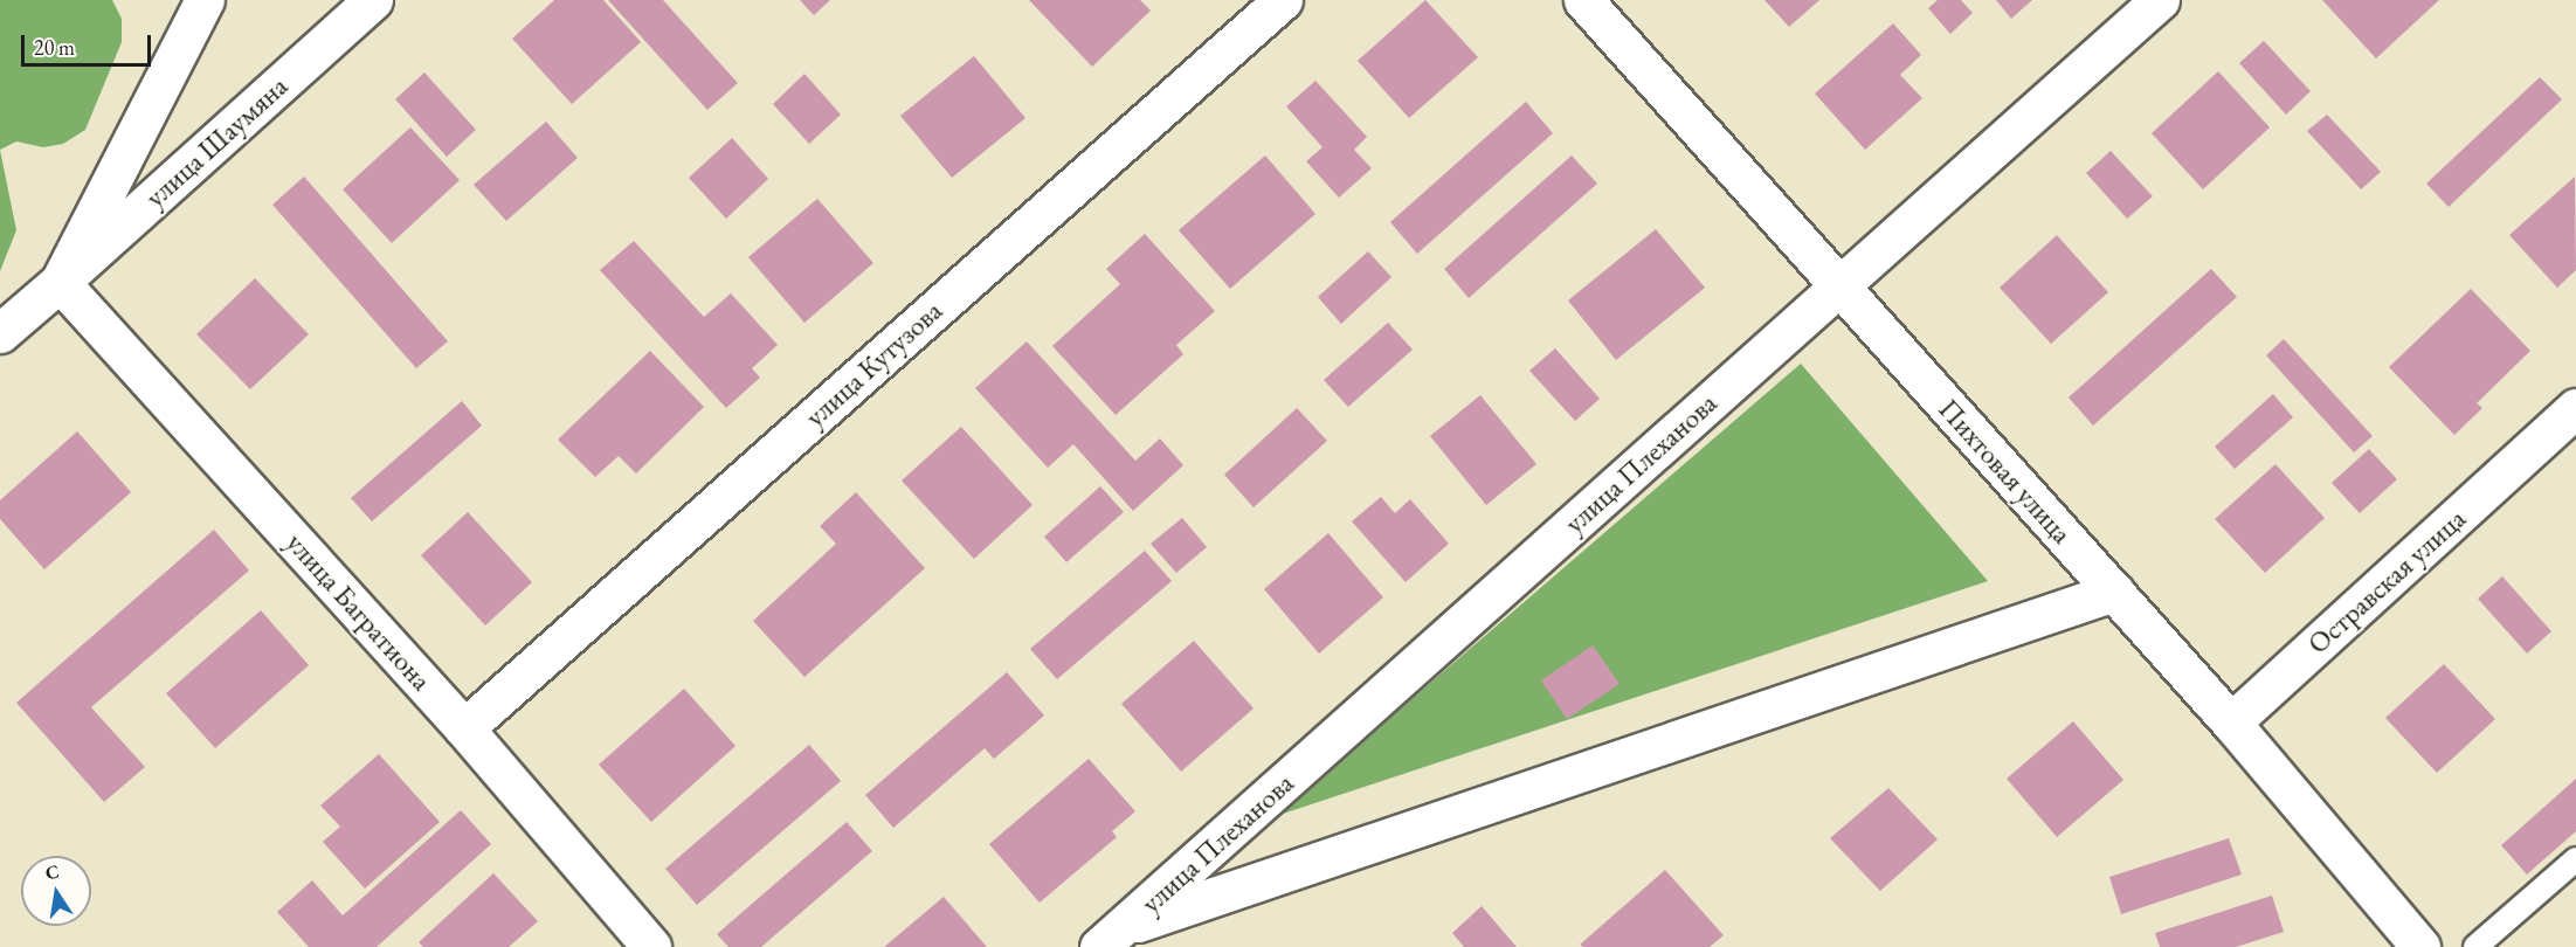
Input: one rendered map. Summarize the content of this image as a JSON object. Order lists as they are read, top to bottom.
{
  "streets": {
    "street": [
      "улица Шаумяна",
      "улица Кутузова",
      "улица Плеханова",
      "Пихтовая улица",
      "Остравская улица",
      "улица Багратиона"
    ]
  },
  "crossings": [
    ["улица Шаумяна", "улица Багратиона"],
    ["улица Кутузова", "улица Багратиона"],
    ["улица Плеханова", "Пихтовая улица"],
    ["Пихтовая улица", "Остравская улица"]
  ],
  "scale_bar": "20 m",
  "north": "top"
}
